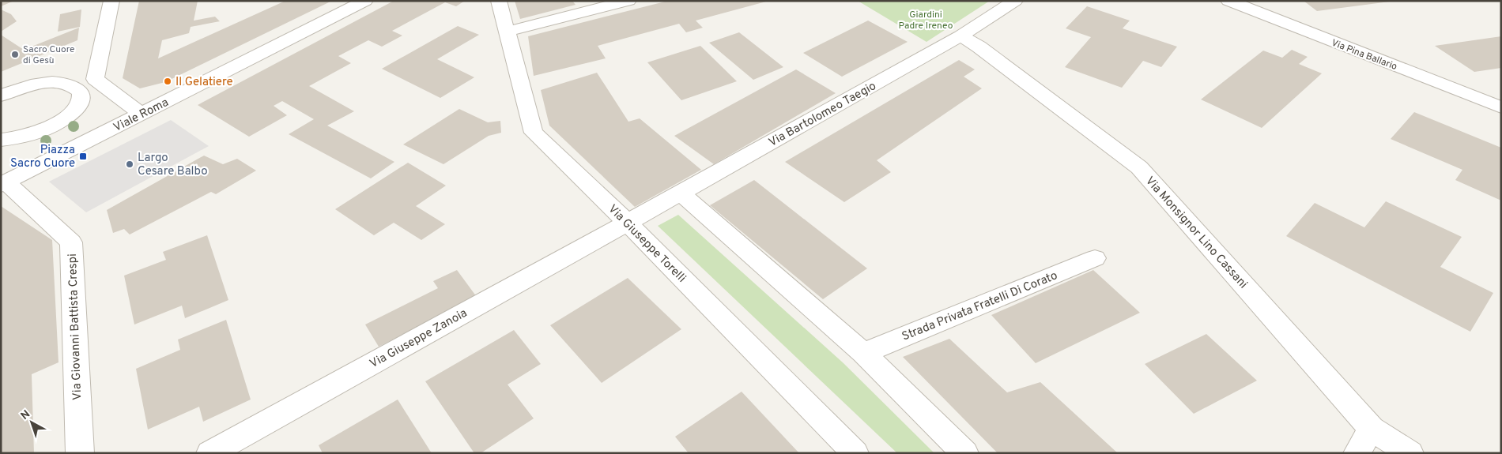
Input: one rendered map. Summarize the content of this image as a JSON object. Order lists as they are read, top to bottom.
{
  "streets": {
    "street": [
      "Via Pina Ballario",
      "Via Bartolomeo Taegio",
      "Viale Roma",
      "Via Monsignor Lino Cassani",
      "Via Giuseppe Torelli",
      "Strada Privata Fratelli Di Corato",
      "Via Giovanni Battista Crespi",
      "Via Giuseppe Zanoia"
    ]
  },
  "crossings": [
    ["Via Bartolomeo Taegio", "Via Monsignor Lino Cassani"],
    ["Via Bartolomeo Taegio", "Via Giuseppe Torelli"],
    ["Via Bartolomeo Taegio", "Via Giuseppe Zanoia"],
    ["Viale Roma", "Via Giovanni Battista Crespi"],
    ["Via Giuseppe Torelli", "Via Giuseppe Zanoia"]
  ],
  "parks": ["Giardini Padre Ireneo"],
  "places": {
    "other": ["Sacro Cuore di Gesù", "Il Gelatiere", "Largo Cesare Balbo"],
    "transit": ["Piazza Sacro Cuore"]
  },
  "north": "top left"
}
